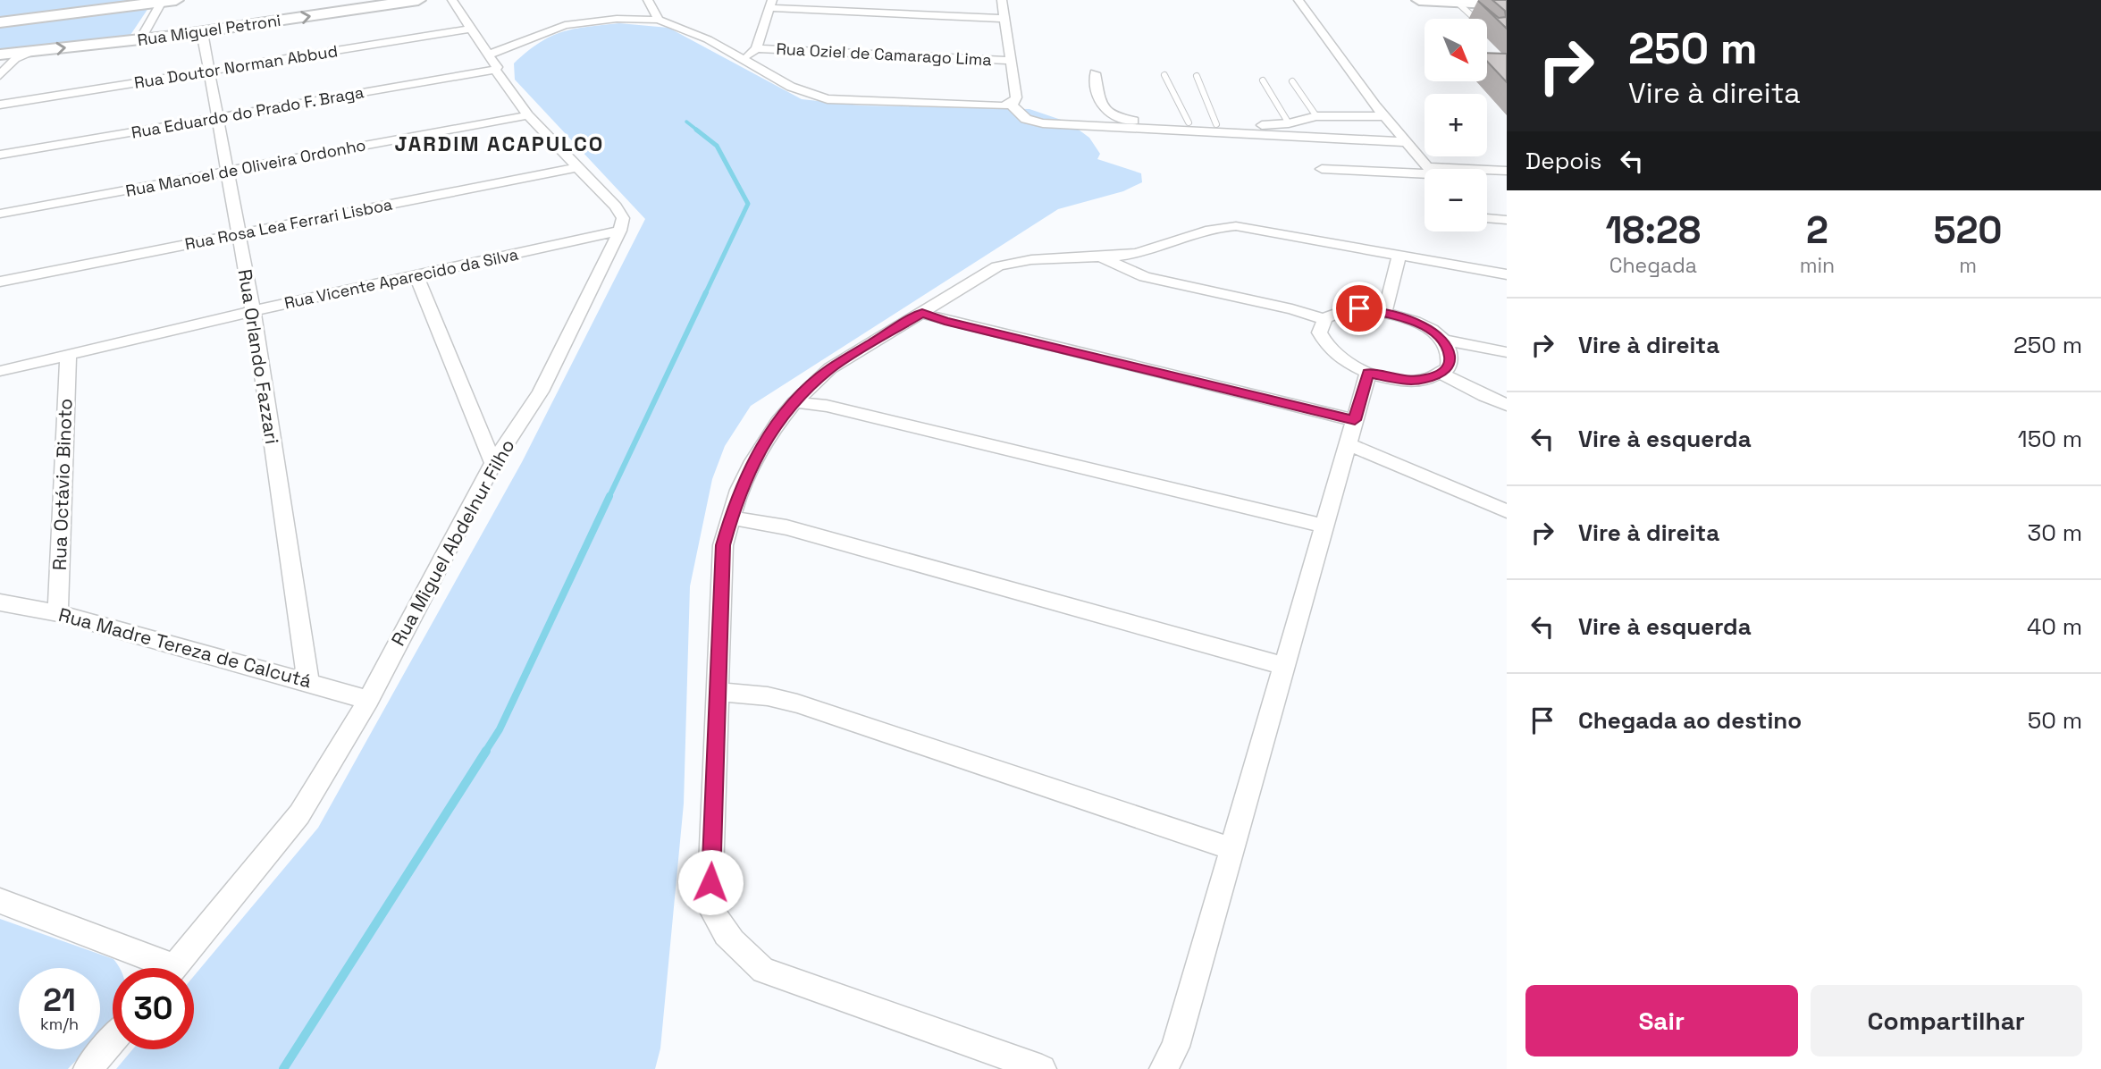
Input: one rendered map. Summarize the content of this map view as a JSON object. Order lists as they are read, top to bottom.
{
  "streets": {
    "main road": ["Rua Miguel Petroni"],
    "street": [
      "Rua Oziel de Camarago Lima",
      "Rua Doutor Norman Abbud",
      "Rua Eduardo do Prado F. Braga",
      "Rua Manoel de Oliveira Ordonho",
      "Rua Rosa Lea Ferrari Lisboa",
      "Rua Vicente Aparecido da Silva",
      "Rua Orlando Fazzari",
      "Rua Octávio Binoto",
      "Rua Miguel Abdelnur Filho",
      "Rua Madre Tereza de Calcutá"
    ]
  },
  "crossings": [
    ["Rua Miguel Petroni", "Rua Orlando Fazzari"],
    ["Rua Doutor Norman Abbud", "Rua Orlando Fazzari"],
    ["Rua Eduardo do Prado F. Braga", "Rua Orlando Fazzari"],
    ["Rua Manoel de Oliveira Ordonho", "Rua Orlando Fazzari"],
    ["Rua Rosa Lea Ferrari Lisboa", "Rua Orlando Fazzari"],
    ["Rua Vicente Aparecido da Silva", "Rua Orlando Fazzari"],
    ["Rua Vicente Aparecido da Silva", "Rua Octávio Binoto"],
    ["Rua Vicente Aparecido da Silva", "Rua Miguel Abdelnur Filho"],
    ["Rua Orlando Fazzari", "Rua Madre Tereza de Calcutá"],
    ["Rua Octávio Binoto", "Rua Madre Tereza de Calcutá"],
    ["Rua Miguel Abdelnur Filho", "Rua Madre Tereza de Calcutá"]
  ],
  "districts": ["JARDIM ACAPULCO"],
  "north": "bottom right",
  "page": {
    "turn": ["250 m", "Vire à direita"],
    "map_buttons": ["+", "−"],
    "then": "Depois",
    "eta": [
      "18:28",
      "Chegada",
      "2",
      "min",
      "520",
      "m"
    ],
    "list": [
      {
        "name": "Vire à direita",
        "value": "250 m"
      },
      {
        "name": "Vire à esquerda",
        "value": "150 m"
      },
      {
        "name": "Vire à direita",
        "value": "30 m"
      },
      {
        "name": "Vire à esquerda",
        "value": "40 m"
      },
      {
        "name": "Chegada ao destino",
        "value": "50 m"
      }
    ],
    "speed": "21 km/h",
    "limit": "30",
    "buttons": ["Sair", "Compartilhar"]
  }
}
